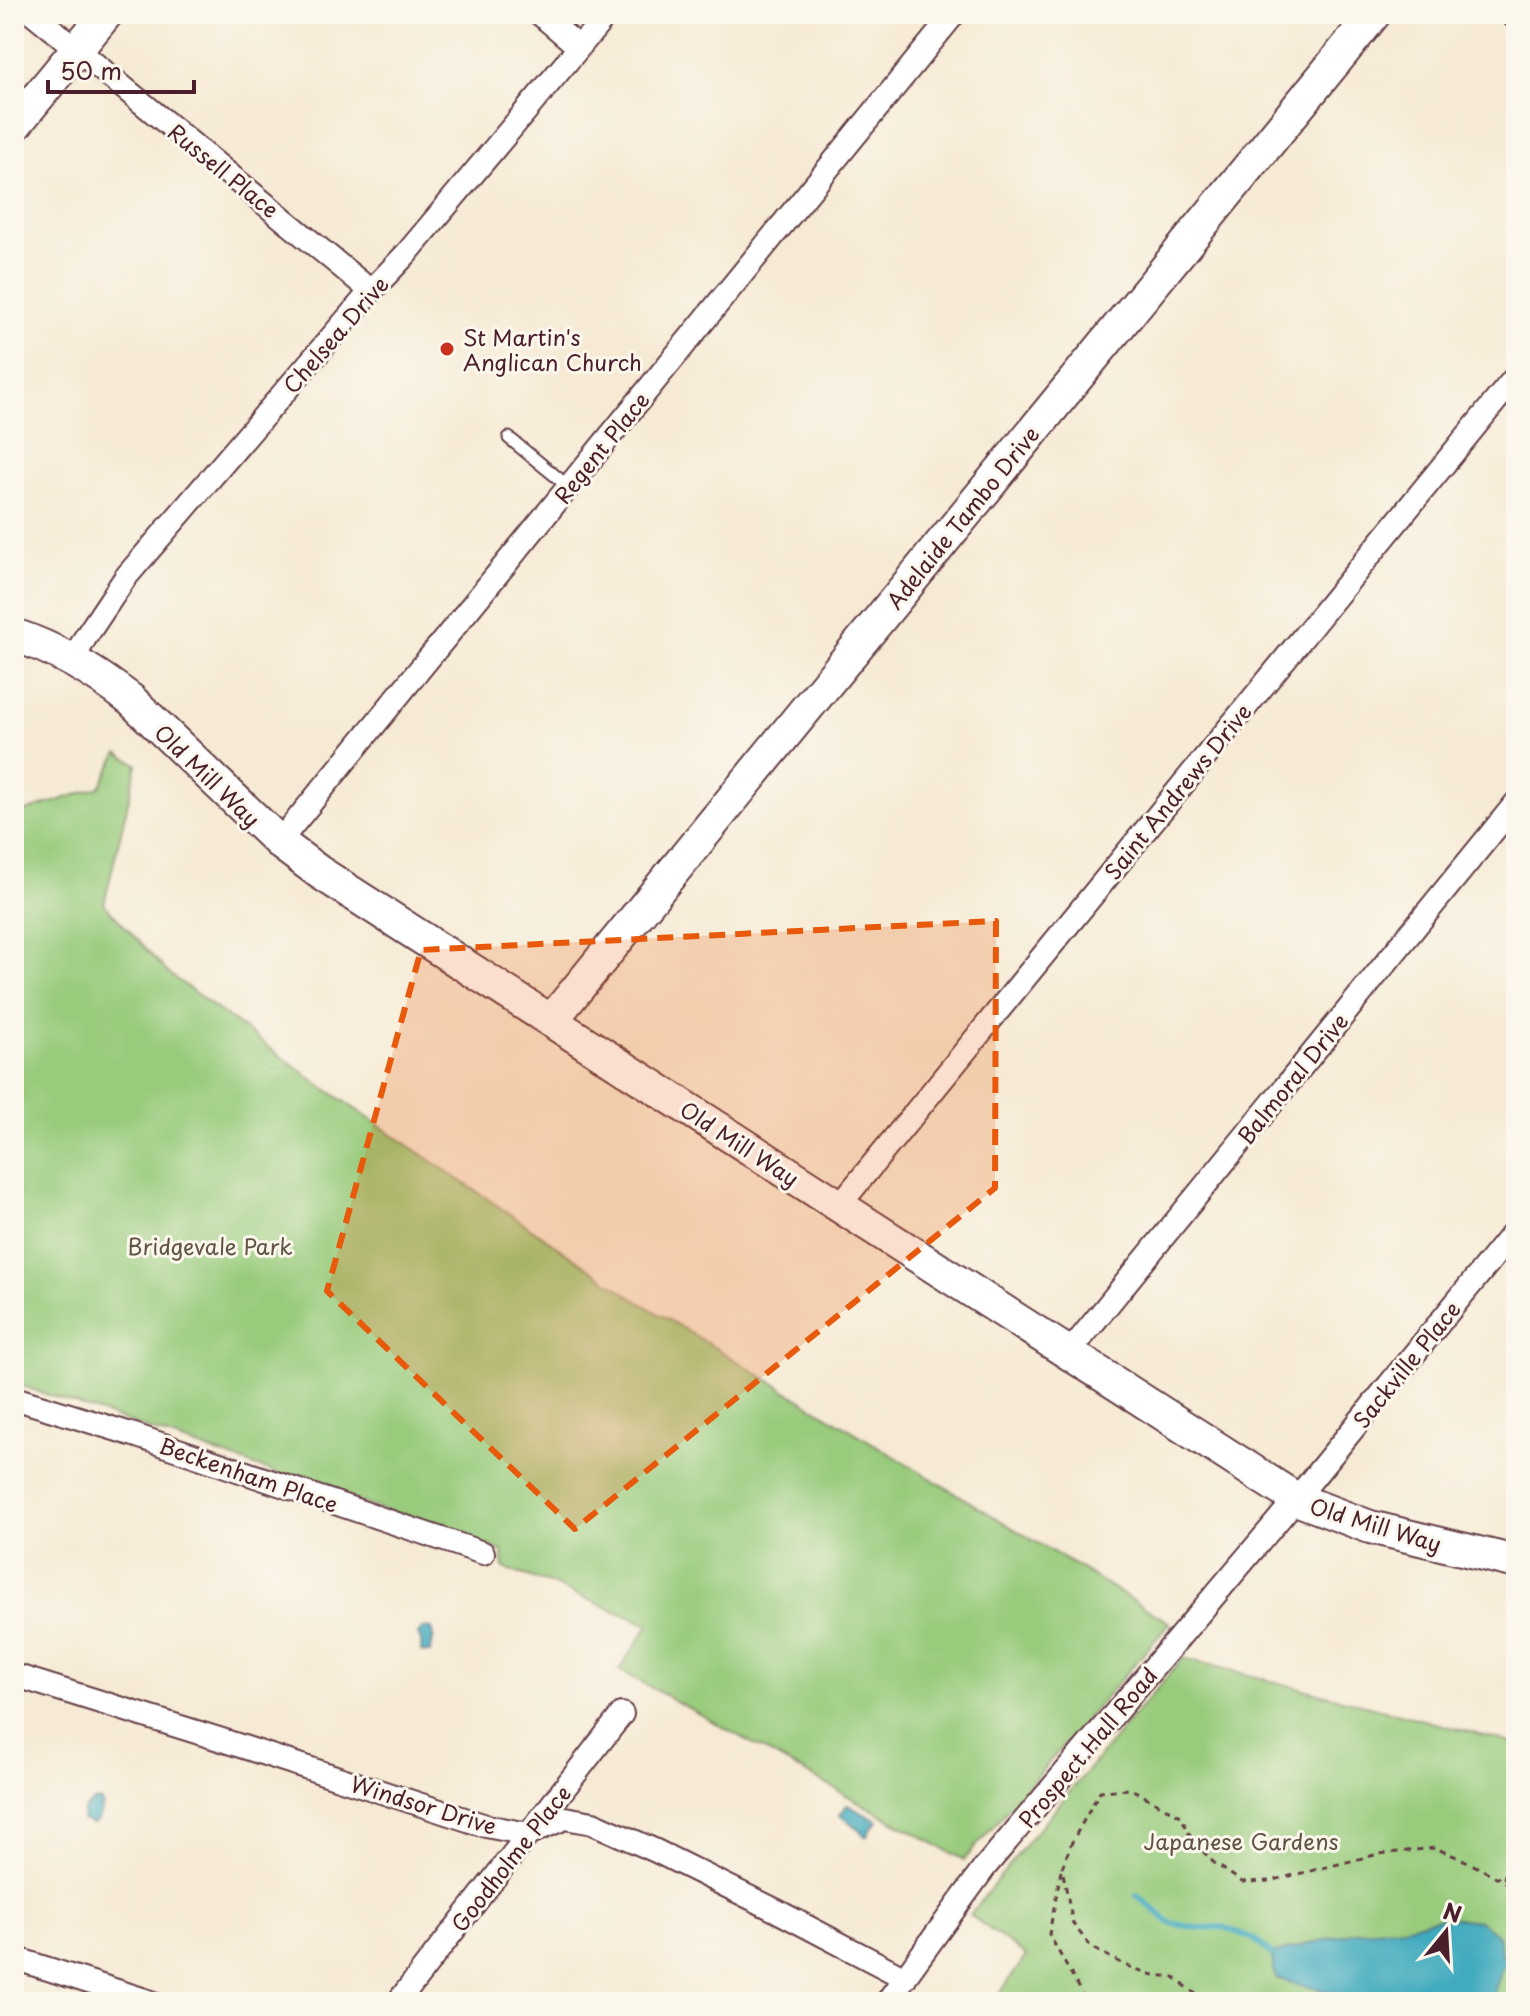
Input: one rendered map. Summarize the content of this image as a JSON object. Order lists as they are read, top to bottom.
{
  "streets": {
    "street": [
      "Russell Place",
      "Chelsea Drive",
      "Regent Place",
      "Adelaide Tambo Drive",
      "Old Mill Way",
      "Saint Andrews Drive",
      "Balmoral Drive",
      "Sackville Place",
      "Beckenham Place",
      "Prospect Hall Road",
      "Windsor Drive",
      "Goodholme Place"
    ]
  },
  "crossings": [
    ["Russell Place", "Chelsea Drive"],
    ["Chelsea Drive", "Old Mill Way"],
    ["Regent Place", "Old Mill Way"],
    ["Adelaide Tambo Drive", "Old Mill Way"],
    ["Old Mill Way", "Saint Andrews Drive"],
    ["Old Mill Way", "Balmoral Drive"],
    ["Old Mill Way", "Sackville Place"],
    ["Old Mill Way", "Prospect Hall Road"],
    ["Sackville Place", "Prospect Hall Road"],
    ["Prospect Hall Road", "Windsor Drive"],
    ["Windsor Drive", "Goodholme Place"]
  ],
  "parks": ["Bridgevale Park", "Japanese Gardens"],
  "places": ["St Martin's Anglican Church"],
  "scale_bar": "50 m",
  "north": "top"
}
